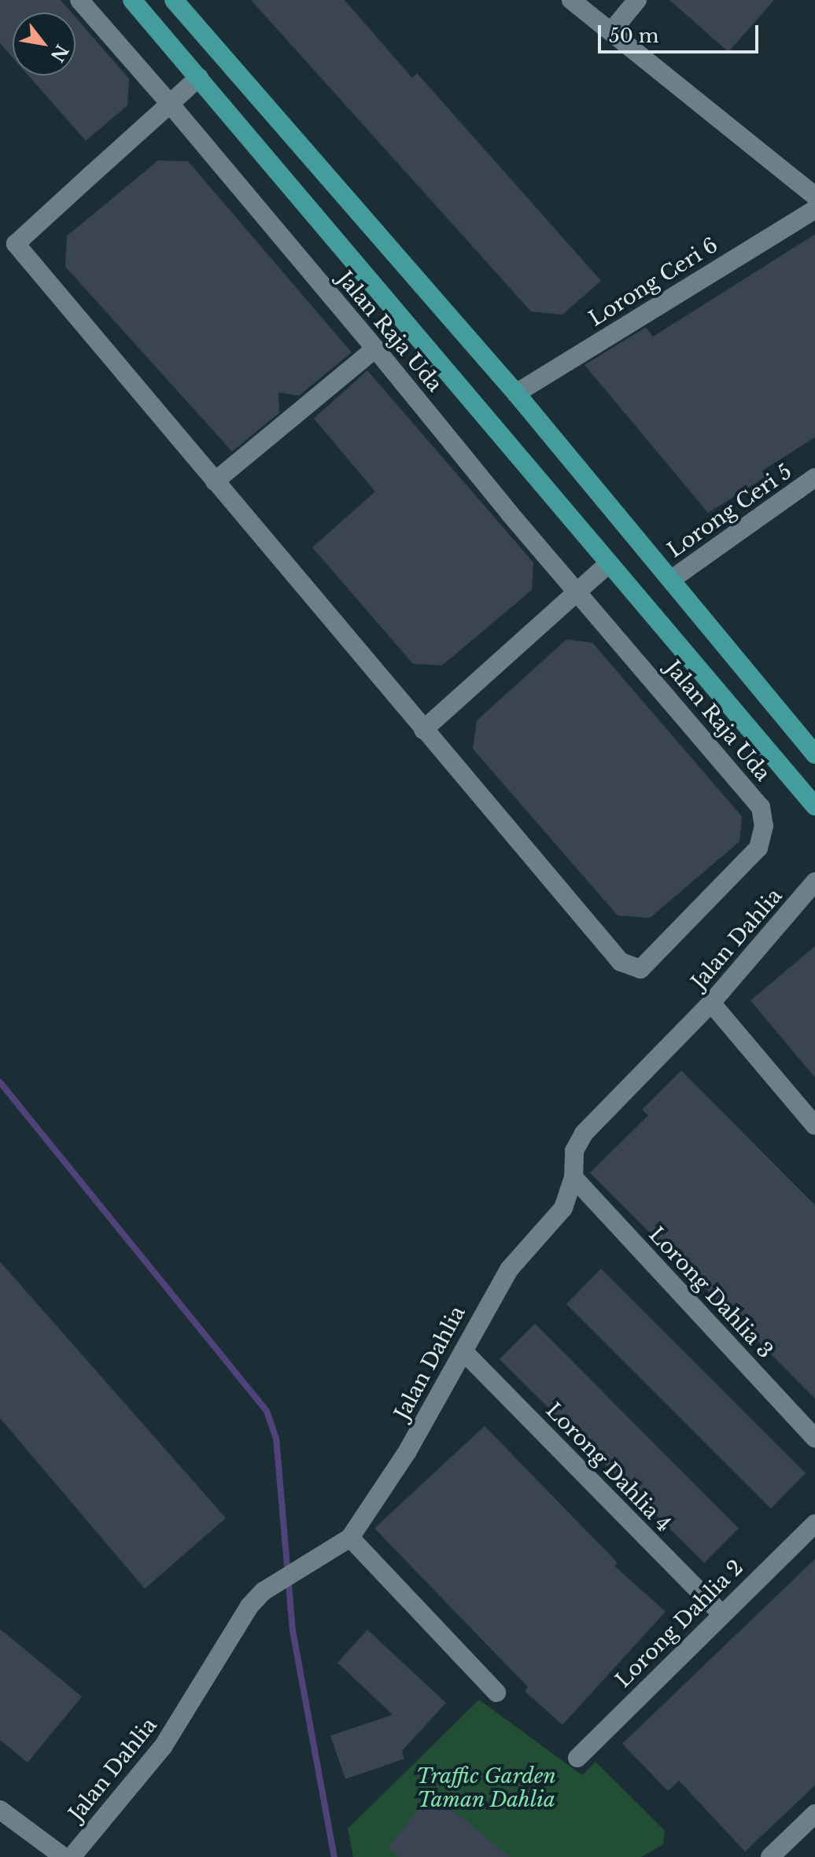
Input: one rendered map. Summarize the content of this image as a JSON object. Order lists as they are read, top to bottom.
{
  "streets": {
    "main road": ["Jalan Raja Uda"],
    "street": [
      "Lorong Ceri 6",
      "Lorong Ceri 5",
      "Jalan Dahlia",
      "Lorong Dahlia 3",
      "Lorong Dahlia 4",
      "Lorong Dahlia 2"
    ]
  },
  "crossings": [
    ["Jalan Dahlia", "Lorong Dahlia 3"],
    ["Jalan Dahlia", "Lorong Dahlia 4"],
    ["Lorong Dahlia 4", "Lorong Dahlia 2"]
  ],
  "parks": ["Traffic Garden Taman Dahlia"],
  "scale_bar": "50 m",
  "north": "bottom right"
}
